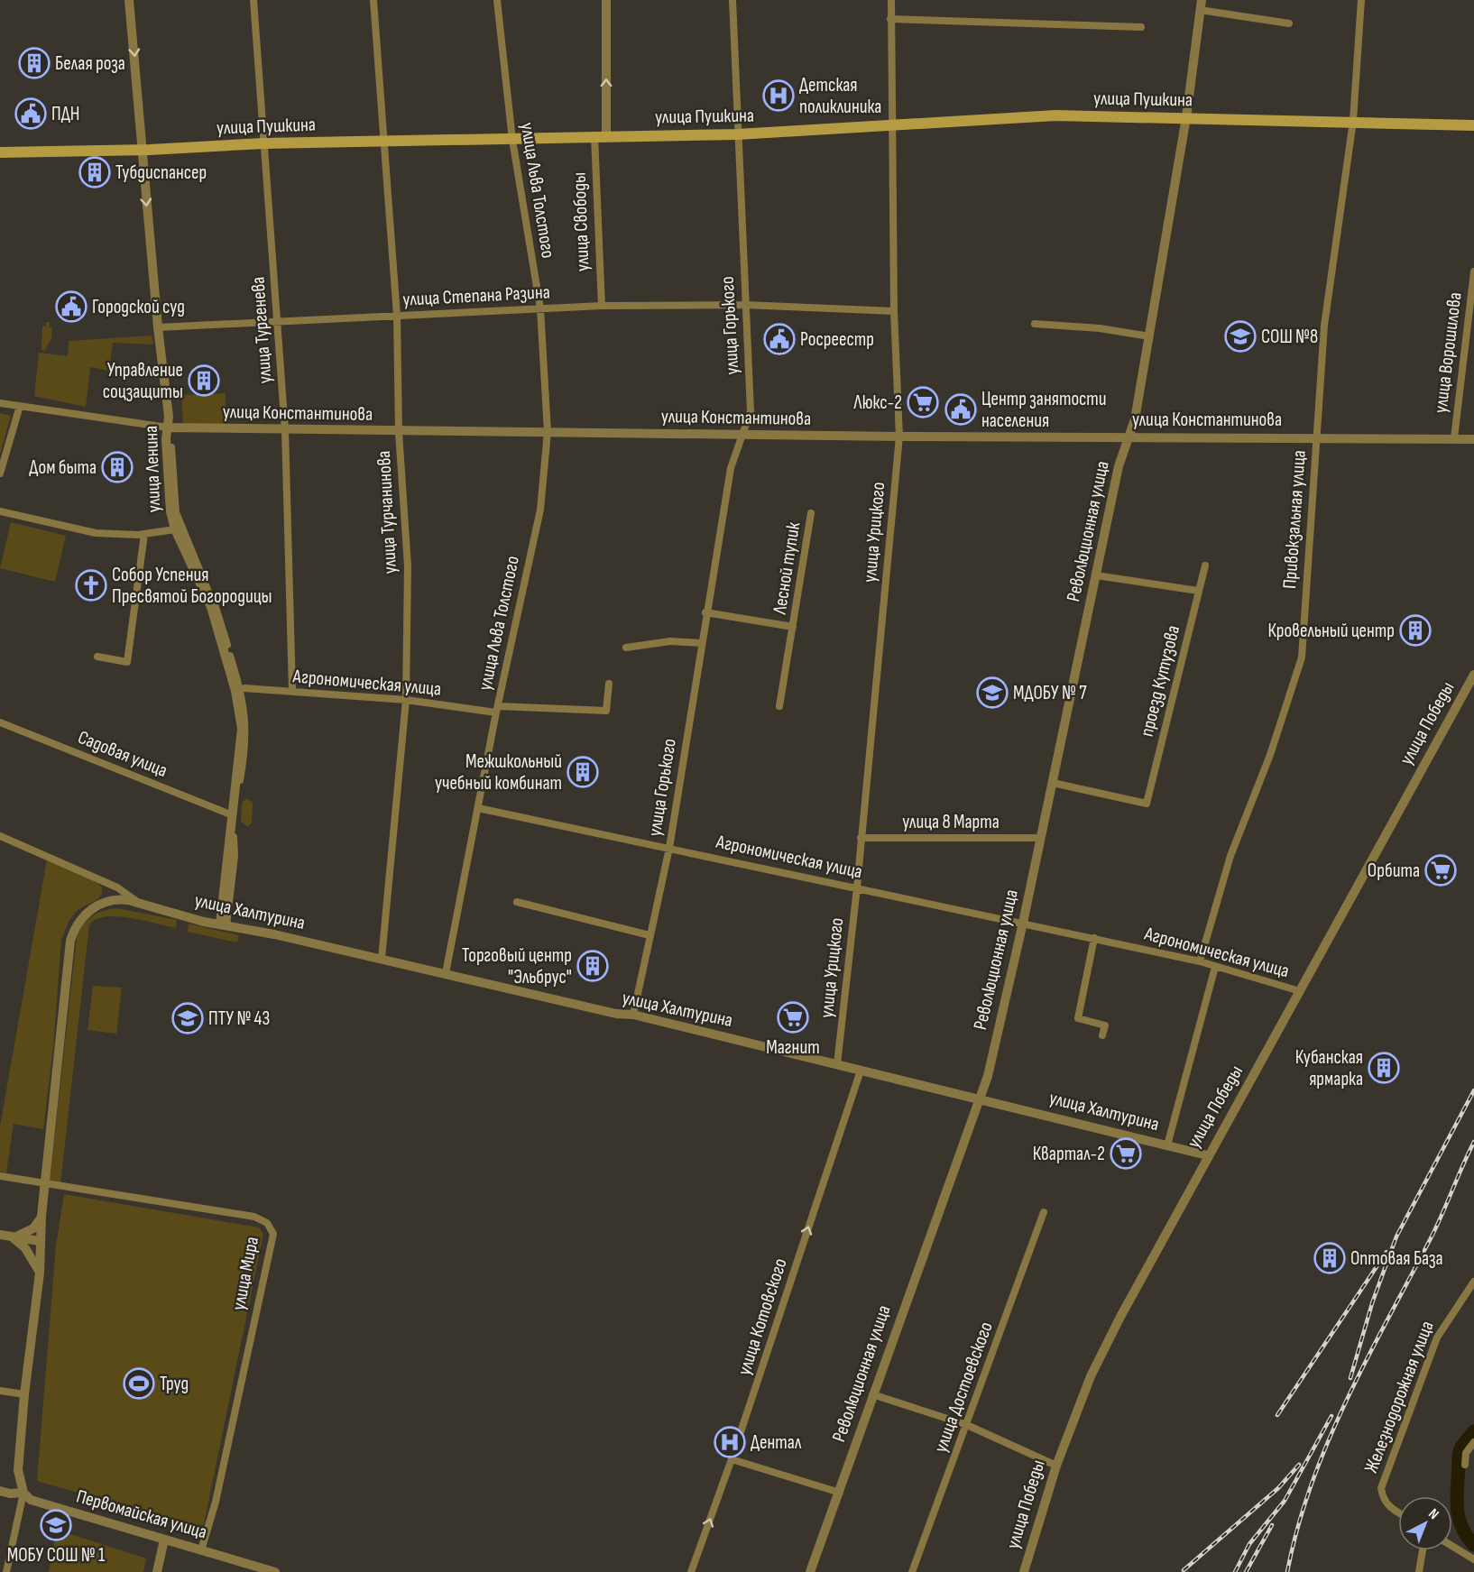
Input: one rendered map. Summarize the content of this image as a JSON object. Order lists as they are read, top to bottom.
{
  "streets": {
    "main road": ["улица Пушкина"],
    "street": [
      "улица Льва Толстого",
      "улица Свободы",
      "улица Степана Разина",
      "улица Горького",
      "улица Тургенева",
      "улица Ворошилова",
      "улица Константинова",
      "улица Ленина",
      "улица Турчанинова",
      "Привокзальная улица",
      "Революционная улица",
      "улица Урицкого",
      "Лесной тупик",
      "проезд Кутузова",
      "Агрономическая улица",
      "улица Победы",
      "Садовая улица",
      "улица 8 Марта",
      "улица Халтурина",
      "улица Мира",
      "улица Котовского",
      "улица Достоевского",
      "Железнодорожная улица",
      "Первомайская улица"
    ]
  },
  "crossings": [
    ["улица Пушкина", "улица Льва Толстого"],
    ["улица Пушкина", "улица Свободы"],
    ["улица Пушкина", "улица Горького"],
    ["улица Пушкина", "улица Тургенева"],
    ["улица Пушкина", "улица Ленина"],
    ["улица Пушкина", "улица Турчанинова"],
    ["улица Пушкина", "Привокзальная улица"],
    ["улица Пушкина", "Революционная улица"],
    ["улица Пушкина", "улица Урицкого"],
    ["улица Льва Толстого", "улица Степана Разина"],
    ["улица Льва Толстого", "улица Константинова"],
    ["улица Льва Толстого", "Агрономическая улица"],
    ["улица Льва Толстого", "улица Халтурина"],
    ["улица Свободы", "улица Степана Разина"],
    ["улица Степана Разина", "улица Горького"],
    ["улица Степана Разина", "улица Тургенева"],
    ["улица Степана Разина", "улица Ленина"],
    ["улица Степана Разина", "улица Турчанинова"],
    ["улица Степана Разина", "улица Урицкого"],
    ["улица Горького", "улица Константинова"],
    ["улица Горького", "Лесной тупик"],
    ["улица Горького", "Агрономическая улица"],
    ["улица Горького", "улица Халтурина"],
    ["улица Тургенева", "улица Константинова"],
    ["улица Тургенева", "Агрономическая улица"],
    ["улица Ворошилова", "улица Константинова"],
    ["улица Константинова", "улица Ленина"],
    ["улица Константинова", "улица Турчанинова"],
    ["улица Константинова", "Привокзальная улица"],
    ["улица Константинова", "Революционная улица"],
    ["улица Константинова", "улица Урицкого"],
    ["улица Ленина", "Агрономическая улица"],
    ["улица Ленина", "Садовая улица"],
    ["улица Ленина", "улица Халтурина"],
    ["улица Турчанинова", "Агрономическая улица"],
    ["улица Турчанинова", "улица Халтурина"],
    ["Привокзальная улица", "Агрономическая улица"],
    ["Революционная улица", "проезд Кутузова"],
    ["Революционная улица", "Агрономическая улица"],
    ["Революционная улица", "улица 8 Марта"],
    ["Революционная улица", "улица Халтурина"],
    ["улица Урицкого", "Агрономическая улица"],
    ["улица Урицкого", "улица 8 Марта"],
    ["улица Урицкого", "улица Халтурина"],
    ["Агрономическая улица", "улица Победы"],
    ["улица Победы", "улица Халтурина"],
    ["улица Халтурина", "улица Мира"],
    ["улица Халтурина", "улица Котовского"],
    ["улица Мира", "Первомайская улица"]
  ],
  "one_way": ["улица Свободы", "улица Котовского"],
  "places": {
    "building": [
      "Белая роза",
      "Тубдиспансер",
      "Управление соцзащиты",
      "Дом быта",
      "Кровельный центр",
      "Межшкольный учебный комбинат",
      "Торговый центр \"Эльбрус\"",
      "Кубанская ярмарка",
      "Оптовая База"
    ],
    "hospital": ["Детская поликлиника", "Дентал"],
    "public building": [
      "ПДН",
      "Городской суд",
      "Росреестр",
      "Центр занятости населения"
    ],
    "school or university": [
      "СОШ №8",
      "МДОБУ № 7",
      "ПТУ № 43",
      "МОБУ СОШ № 1"
    ],
    "supermarket": [
      "Люкс-2",
      "Орбита",
      "Магнит",
      "Квартал-2"
    ],
    "church": ["Собор Успения Пресвятой Богородицы"],
    "sports": ["Труд"]
  },
  "north": "top right"
}
